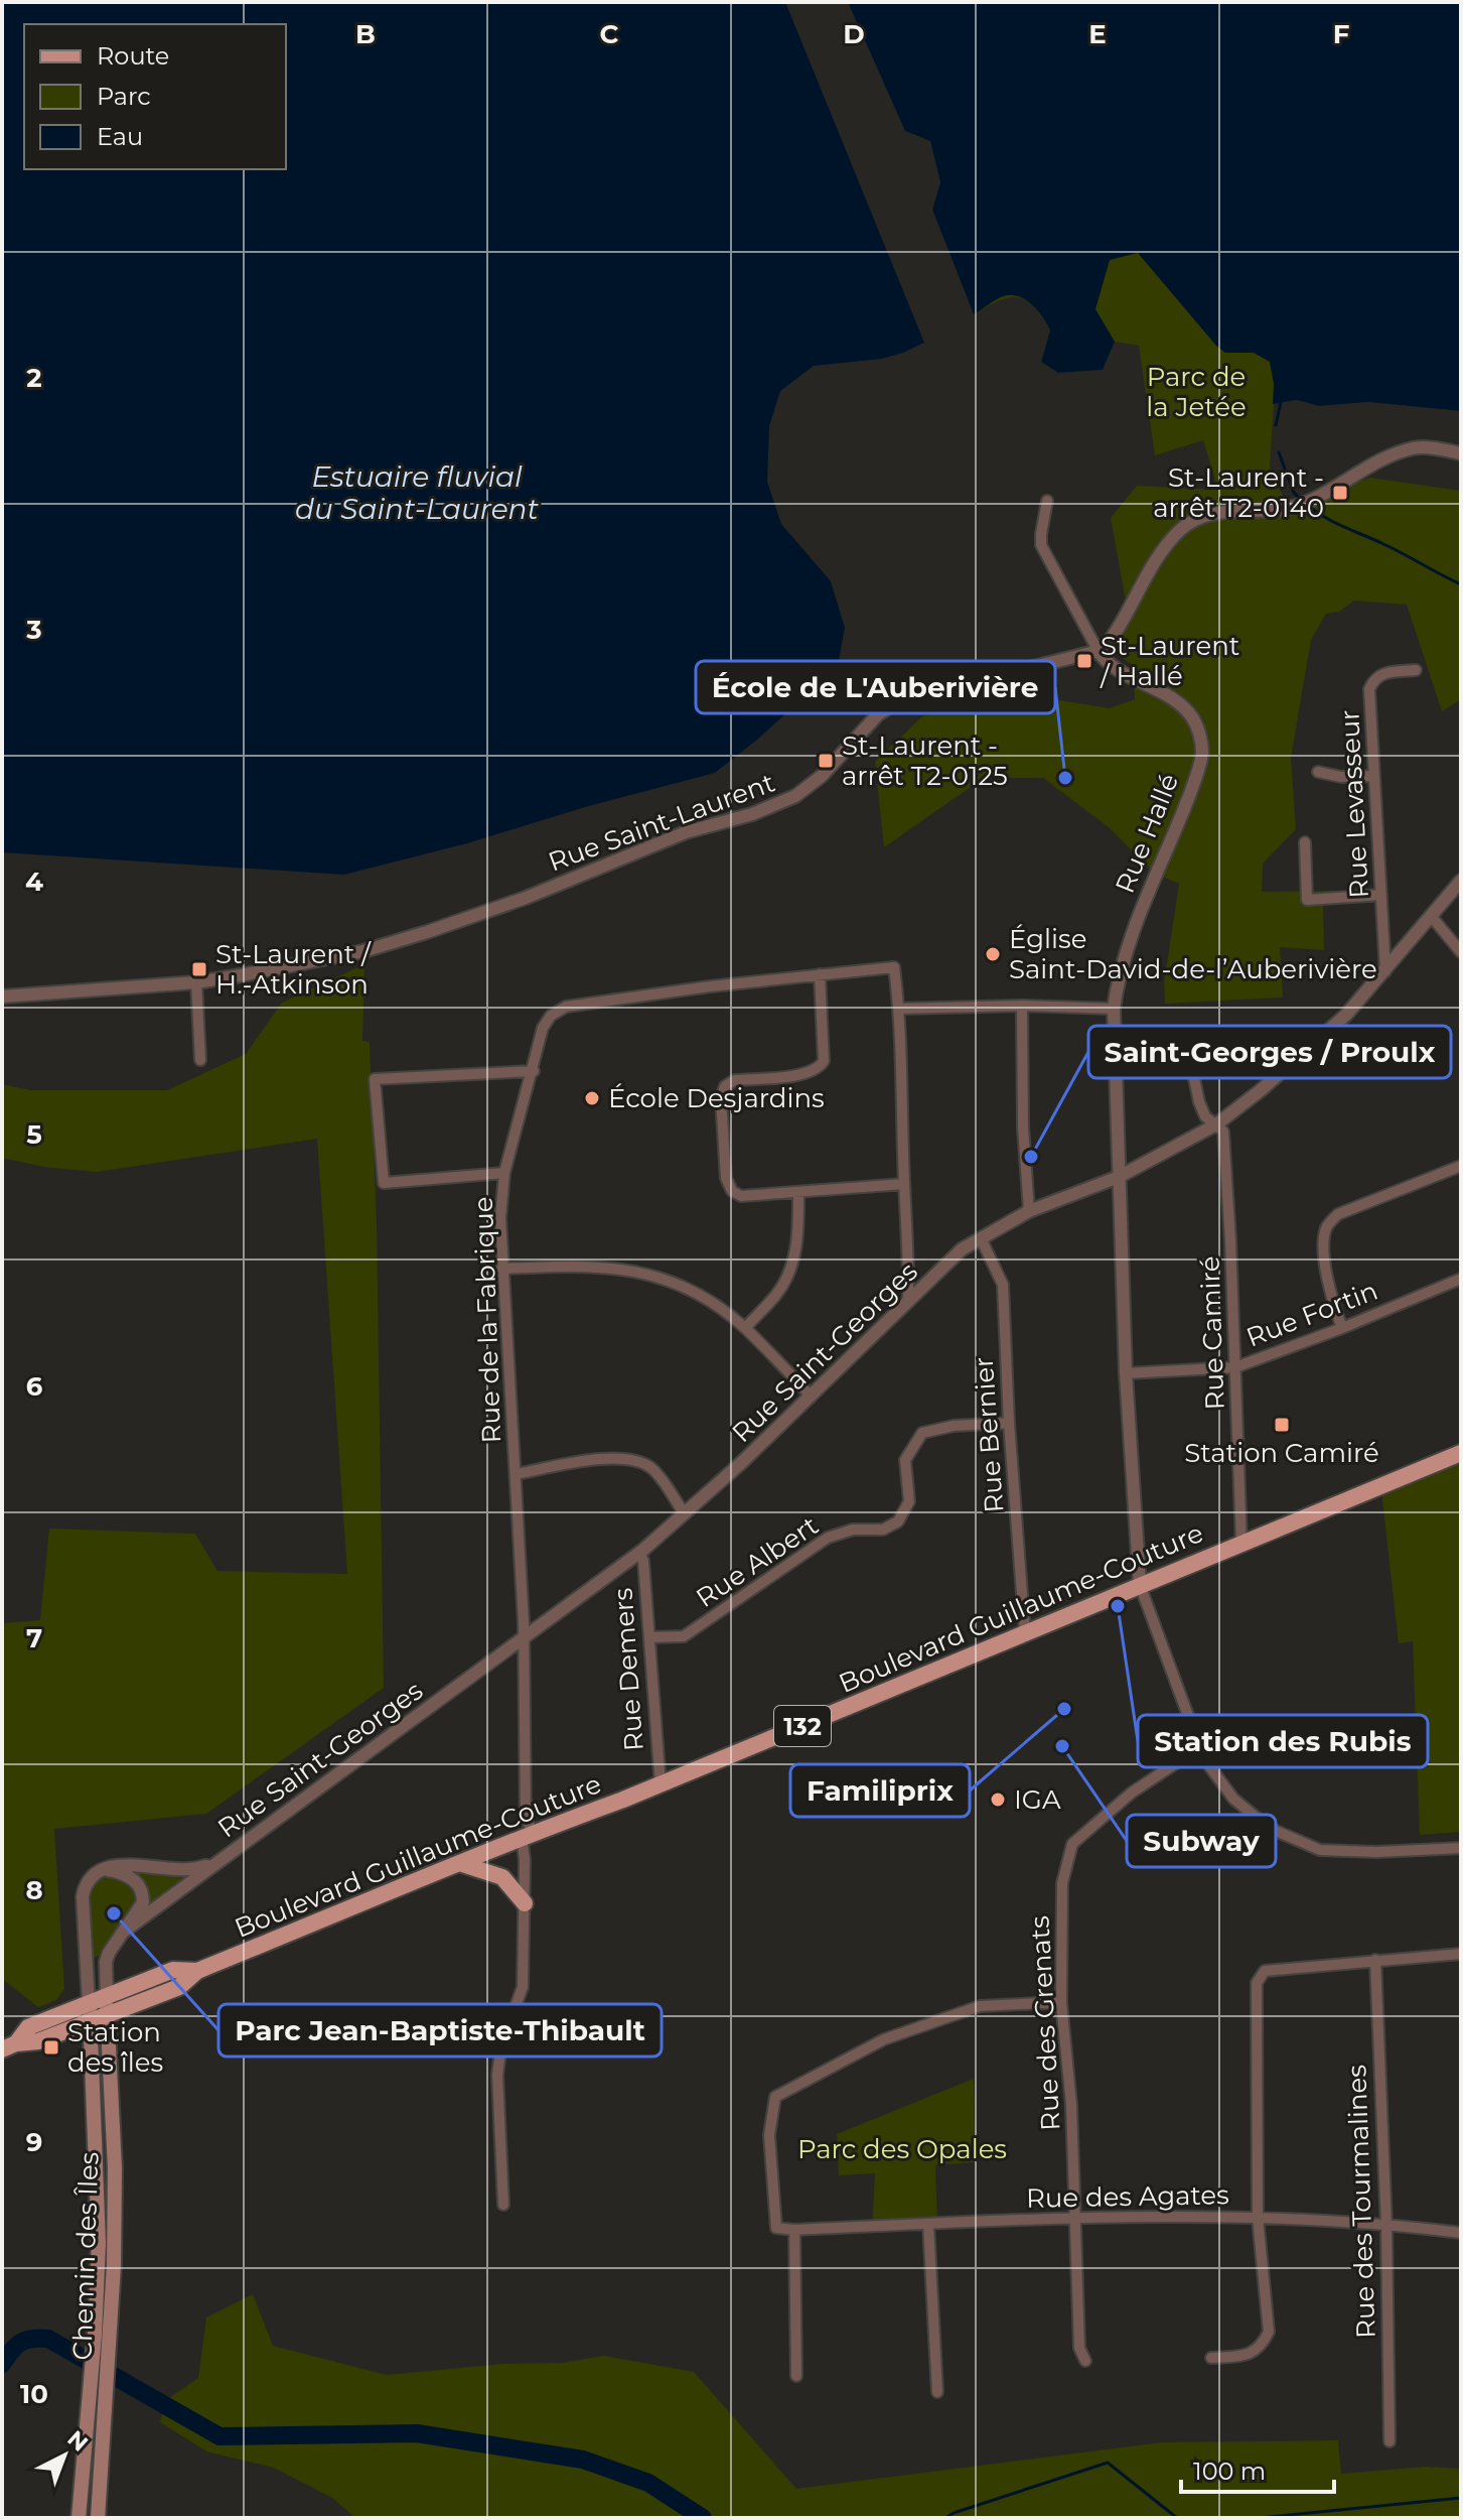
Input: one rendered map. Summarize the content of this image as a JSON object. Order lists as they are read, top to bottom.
{
  "streets": {
    "main road": ["Boulevard Guillaume-Couture", "132", "Chemin des Îles"],
    "street": [
      "Rue Levasseur",
      "Rue Saint-Laurent",
      "Rue Hallé",
      "Rue Fortin",
      "Rue de la Fabrique",
      "Rue Camiré",
      "Rue Saint-Georges",
      "Rue Bernier",
      "Rue Albert",
      "Rue Demers",
      "Rue des Grenats",
      "Rue des Agates",
      "Rue des Tourmalines"
    ]
  },
  "crossings": [
    ["Rue Levasseur", "Rue Saint-Georges"],
    ["Rue Saint-Laurent", "Rue Hallé"],
    ["Rue Hallé", "Rue Fortin"],
    ["Rue Hallé", "Rue Camiré"],
    ["Rue Hallé", "Rue Saint-Georges"],
    ["Rue Hallé", "Boulevard Guillaume-Couture"],
    ["Rue Fortin", "Rue Camiré"],
    ["Rue de la Fabrique", "Rue Saint-Georges"],
    ["Rue de la Fabrique", "Boulevard Guillaume-Couture"],
    ["Rue Camiré", "Rue Saint-Georges"],
    ["Rue Camiré", "Boulevard Guillaume-Couture"],
    ["Rue Saint-Georges", "Rue Bernier"],
    ["Rue Saint-Georges", "Boulevard Guillaume-Couture"],
    ["Rue Saint-Georges", "Rue Demers"],
    ["Rue Saint-Georges", "Chemin des Îles"],
    ["Rue Bernier", "Rue Albert"],
    ["Rue Bernier", "Boulevard Guillaume-Couture"],
    ["Rue Albert", "Rue Demers"],
    ["Boulevard Guillaume-Couture", "Rue Demers"],
    ["Boulevard Guillaume-Couture", "Chemin des Îles"],
    ["Rue des Grenats", "Rue des Agates"],
    ["Rue des Agates", "Rue des Tourmalines"]
  ],
  "water": ["Estuaire fluvial du Saint-Laurent"],
  "parks": ["Parc de la Jetée", "Parc des Opales"],
  "places": {
    "transit": [
      "St-Laurent - arrêt T2-0140",
      "St-Laurent / Hallé",
      "St-Laurent - arrêt T2-0125",
      "St-Laurent / H.-Atkinson",
      "Station Camiré",
      "Station des îles"
    ],
    "other": [
      "École de L'Auberivière",
      "Église Saint-David-de-l’Auberivière",
      "École Desjardins",
      "Saint-Georges / Proulx",
      "Station des Rubis",
      "Familiprix",
      "Subway",
      "IGA",
      "Parc Jean-Baptiste-Thibault"
    ]
  },
  "legend": ["Route", "Parc", "Eau"],
  "scale_bar": "100 m",
  "north": "top right",
  "grid": {
    "columns": [
      "B",
      "C",
      "D",
      "E",
      "F"
    ],
    "rows": [
      "2",
      "3",
      "4",
      "5",
      "6",
      "7",
      "8",
      "9",
      "10"
    ]
  }
}
